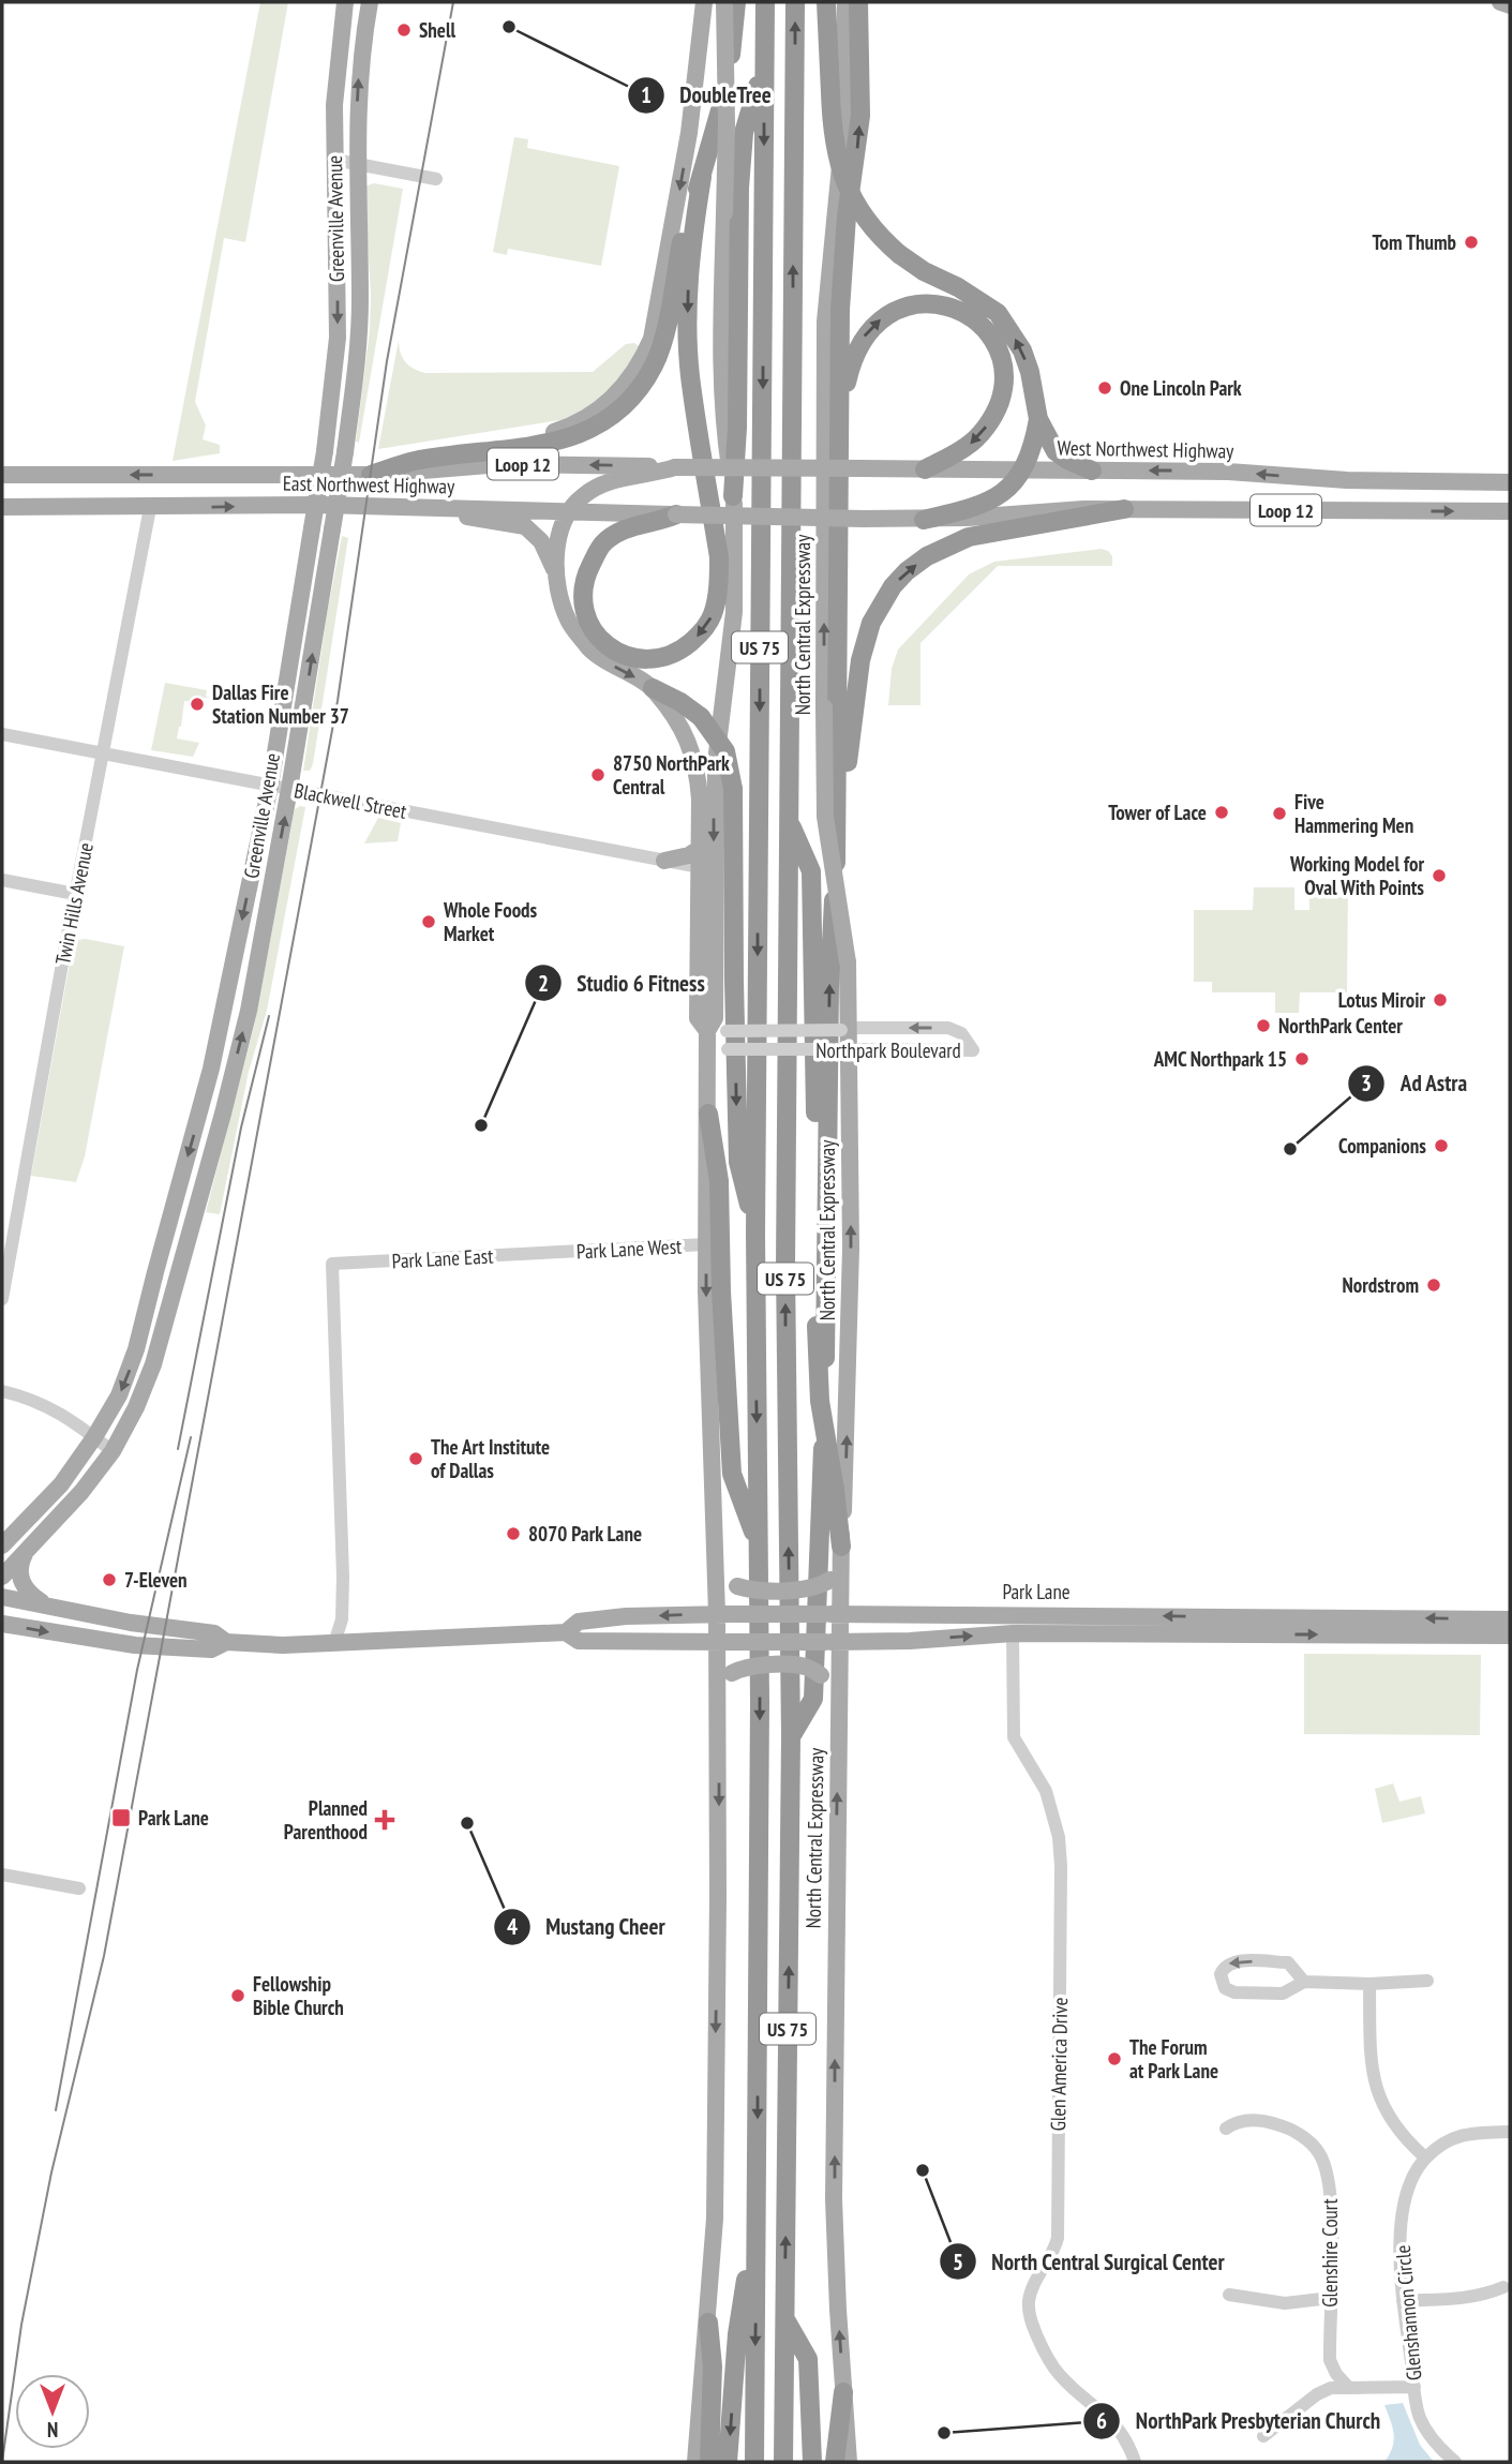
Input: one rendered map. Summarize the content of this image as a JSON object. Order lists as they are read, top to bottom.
{
  "streets": {
    "highway": ["North Central Expressway", "US 75"],
    "main road": [
      "Greenville Avenue",
      "West Northwest Highway",
      "Loop 12",
      "East Northwest Highway",
      "Park Lane"
    ],
    "street": [
      "Blackwell Street",
      "Twin Hills Avenue",
      "Northpark Boulevard",
      "Park Lane West",
      "Park Lane East",
      "Glen America Drive",
      "Glenshire Court",
      "Glenshannon Circle"
    ]
  },
  "crossings": [
    ["Greenville Avenue", "Blackwell Street"],
    ["West Northwest Highway", "East Northwest Highway"],
    ["Loop 12", "East Northwest Highway"],
    ["East Northwest Highway", "Twin Hills Avenue"],
    ["North Central Expressway", "Northpark Boulevard"],
    ["North Central Expressway", "Park Lane"],
    ["Blackwell Street", "Twin Hills Avenue"],
    ["Park Lane West", "Park Lane East"],
    ["Park Lane East", "Park Lane"],
    ["Park Lane", "Glen America Drive"]
  ],
  "places": {
    "other": [
      "DoubleTree",
      "Shell",
      "Tom Thumb",
      "One Lincoln Park",
      "Dallas Fire Station Number 37",
      "8750 NorthPark Central",
      "Tower of Lace",
      "Five Hammering Men",
      "Working Model for Oval With Points",
      "Whole Foods Market",
      "Lotus Miroir",
      "NorthPark Center",
      "AMC Northpark 15",
      "Studio 6 Fitness",
      "Companions",
      "Ad Astra",
      "Nordstrom",
      "The Art Institute of Dallas",
      "8070 Park Lane",
      "7-Eleven",
      "Mustang Cheer",
      "Fellowship Bible Church",
      "The Forum at Park Lane",
      "North Central Surgical Center",
      "NorthPark Presbyterian Church"
    ],
    "transit": ["Park Lane"],
    "health": ["Planned Parenthood"]
  },
  "north": "bottom"
}
